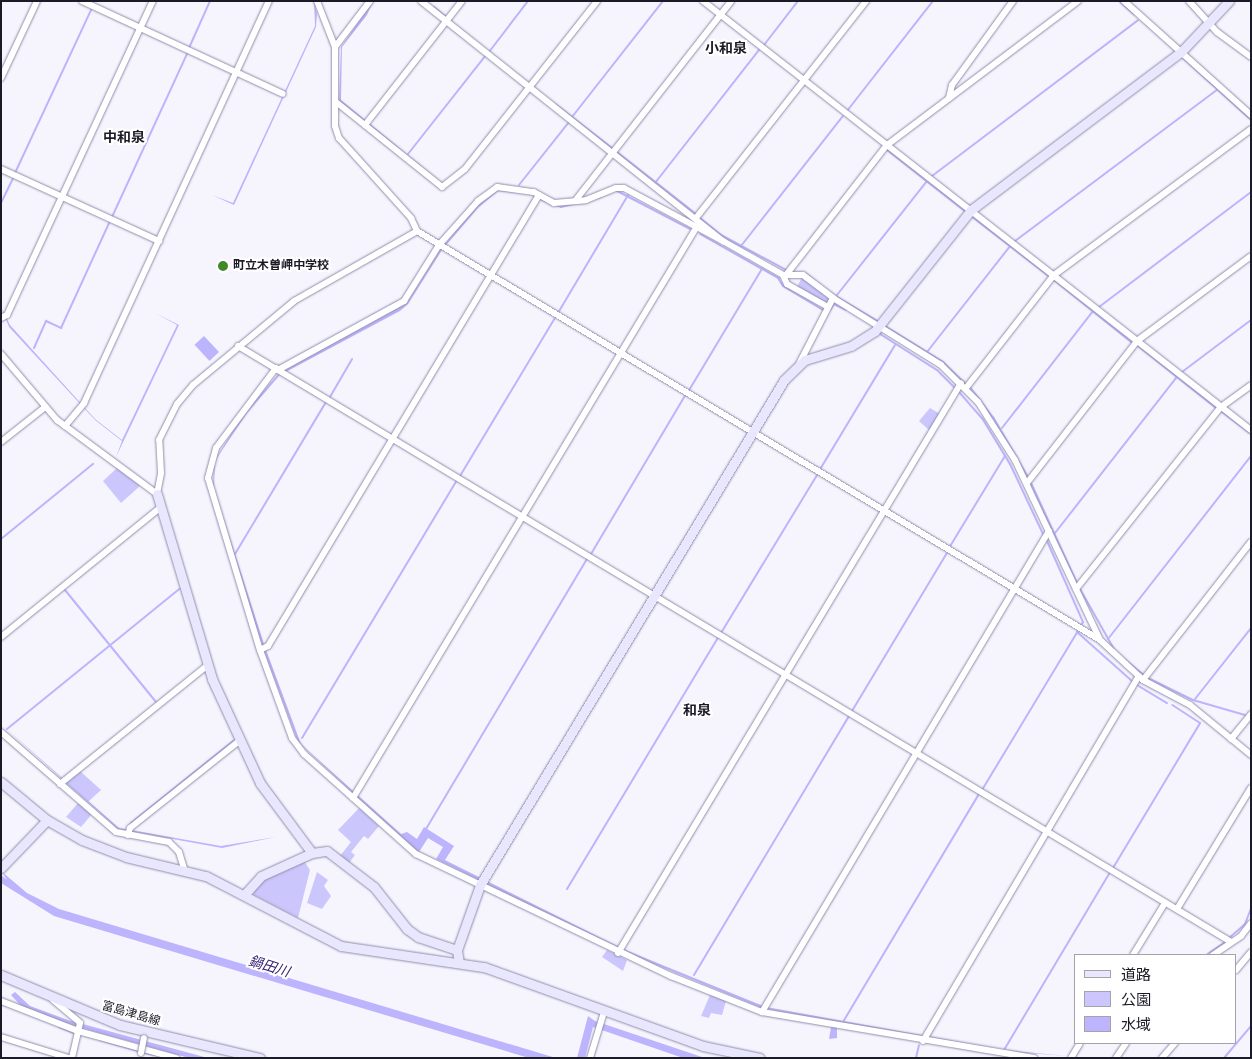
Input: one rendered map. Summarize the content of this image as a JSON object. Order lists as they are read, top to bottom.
{
  "streets": {
    "street": ["富島津島線"]
  },
  "districts": ["小和泉", "中和泉", "和泉"],
  "water": ["鍋田川"],
  "places": ["町立木曽岬中学校"],
  "legend": ["道路", "公園", "水域"]
}
